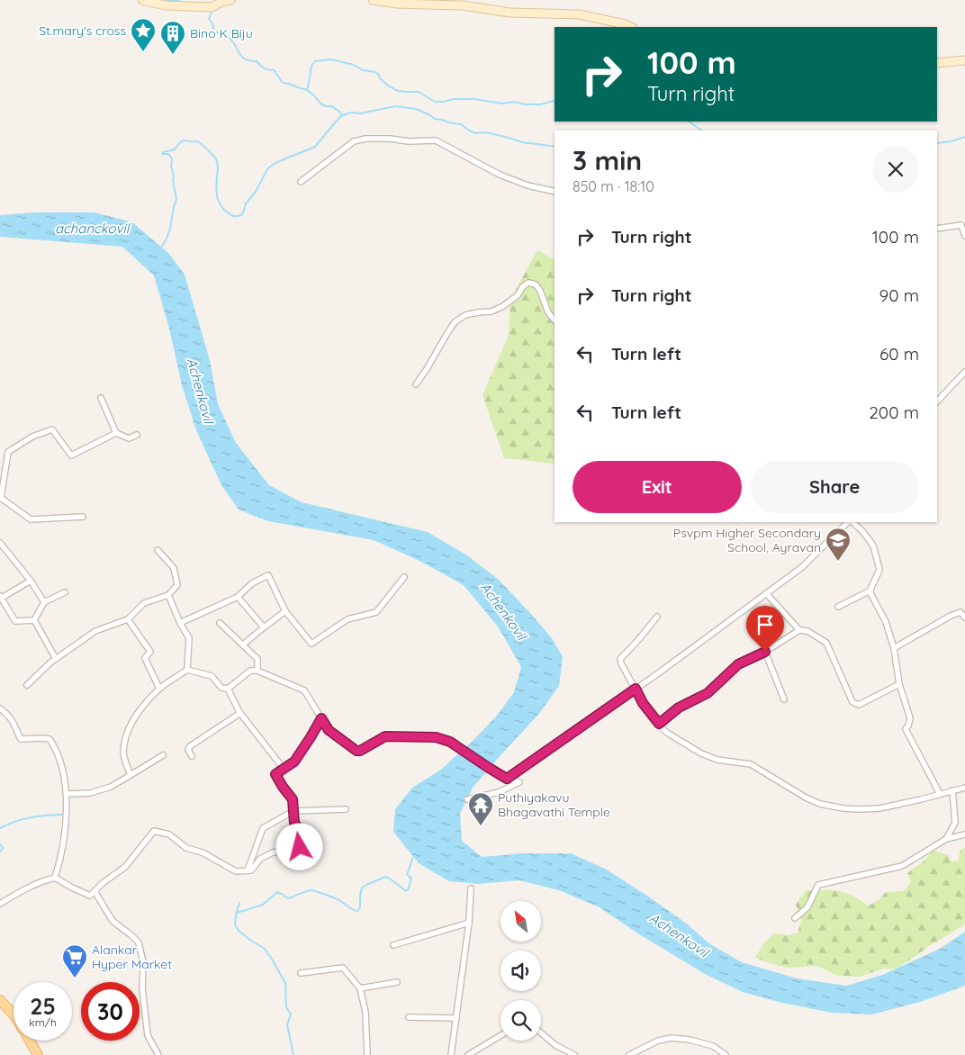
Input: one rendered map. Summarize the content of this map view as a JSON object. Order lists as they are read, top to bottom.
{
  "water": ["achanckovil", "Achenkovil"],
  "places": {
    "place": ["St.mary's cross"],
    "building": ["Bino K Biju"],
    "school or university": ["Psvpm Higher Secondary School, Ayravan"],
    "temple": ["Puthiyakavu Bhagavathi Temple"],
    "supermarket": ["Alankar Hyper Market"]
  },
  "north": "top left",
  "page": {
    "turn": ["100 m", "Turn right"],
    "heading": ["3 min", "850 m · 18:10"],
    "list": [
      {
        "name": "Turn right",
        "value": "100 m"
      },
      {
        "name": "Turn right",
        "value": "90 m"
      },
      {
        "name": "Turn left",
        "value": "60 m"
      },
      {
        "name": "Turn left",
        "value": "200 m"
      }
    ],
    "buttons": ["Exit", "Share"],
    "speed": "25 km/h",
    "limit": "30"
  }
}
